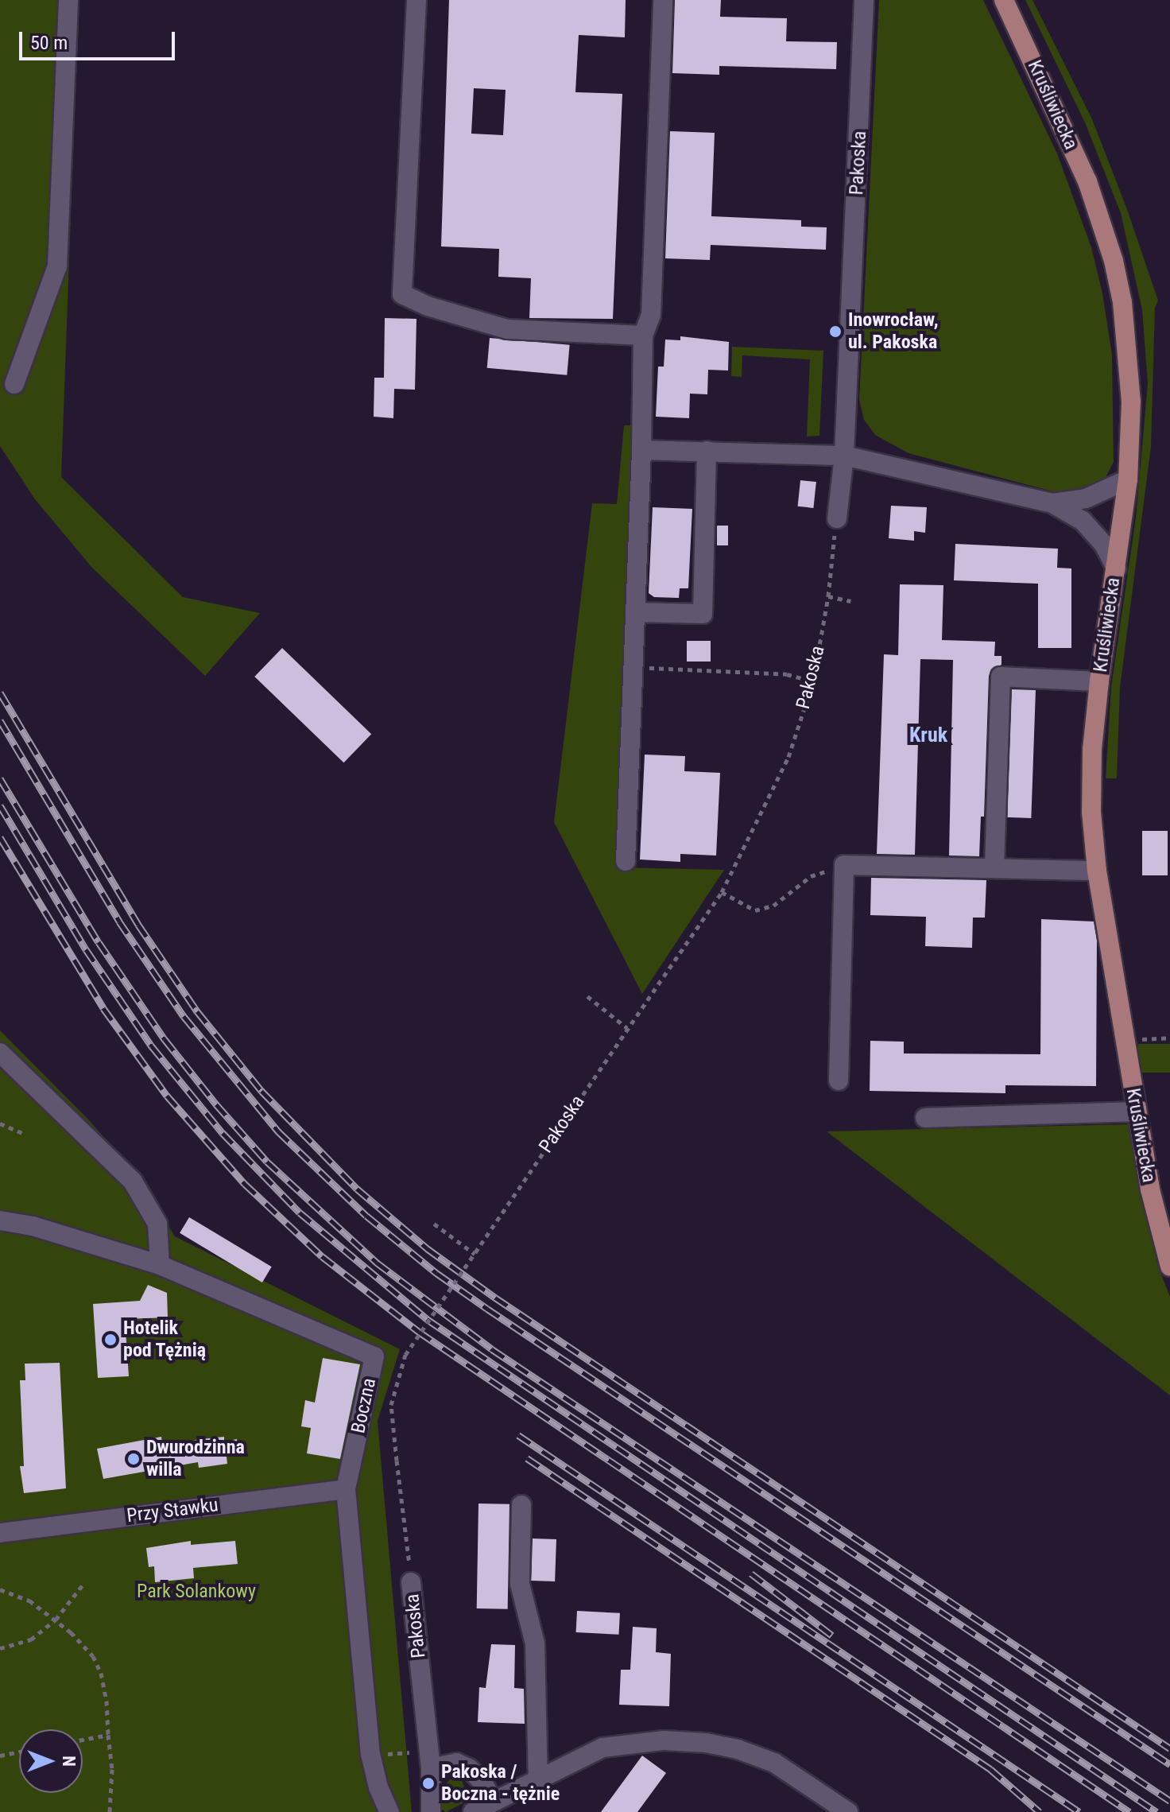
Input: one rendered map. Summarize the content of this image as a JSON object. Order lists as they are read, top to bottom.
{
  "streets": {
    "main road": ["Kruśliwiecka"],
    "street": ["Pakoska", "Boczna", "Przy Stawku"]
  },
  "crossings": [
    ["Boczna", "Przy Stawku"]
  ],
  "districts": ["Kruk"],
  "parks": ["Park Solankowy"],
  "places": [
    "Inowrocław, ul. Pakoska",
    "Hotelik pod Tężnią",
    "Dwurodzinna willa",
    "Pakoska / Boczna - tężnie"
  ],
  "scale_bar": "50 m",
  "north": "right"
}
